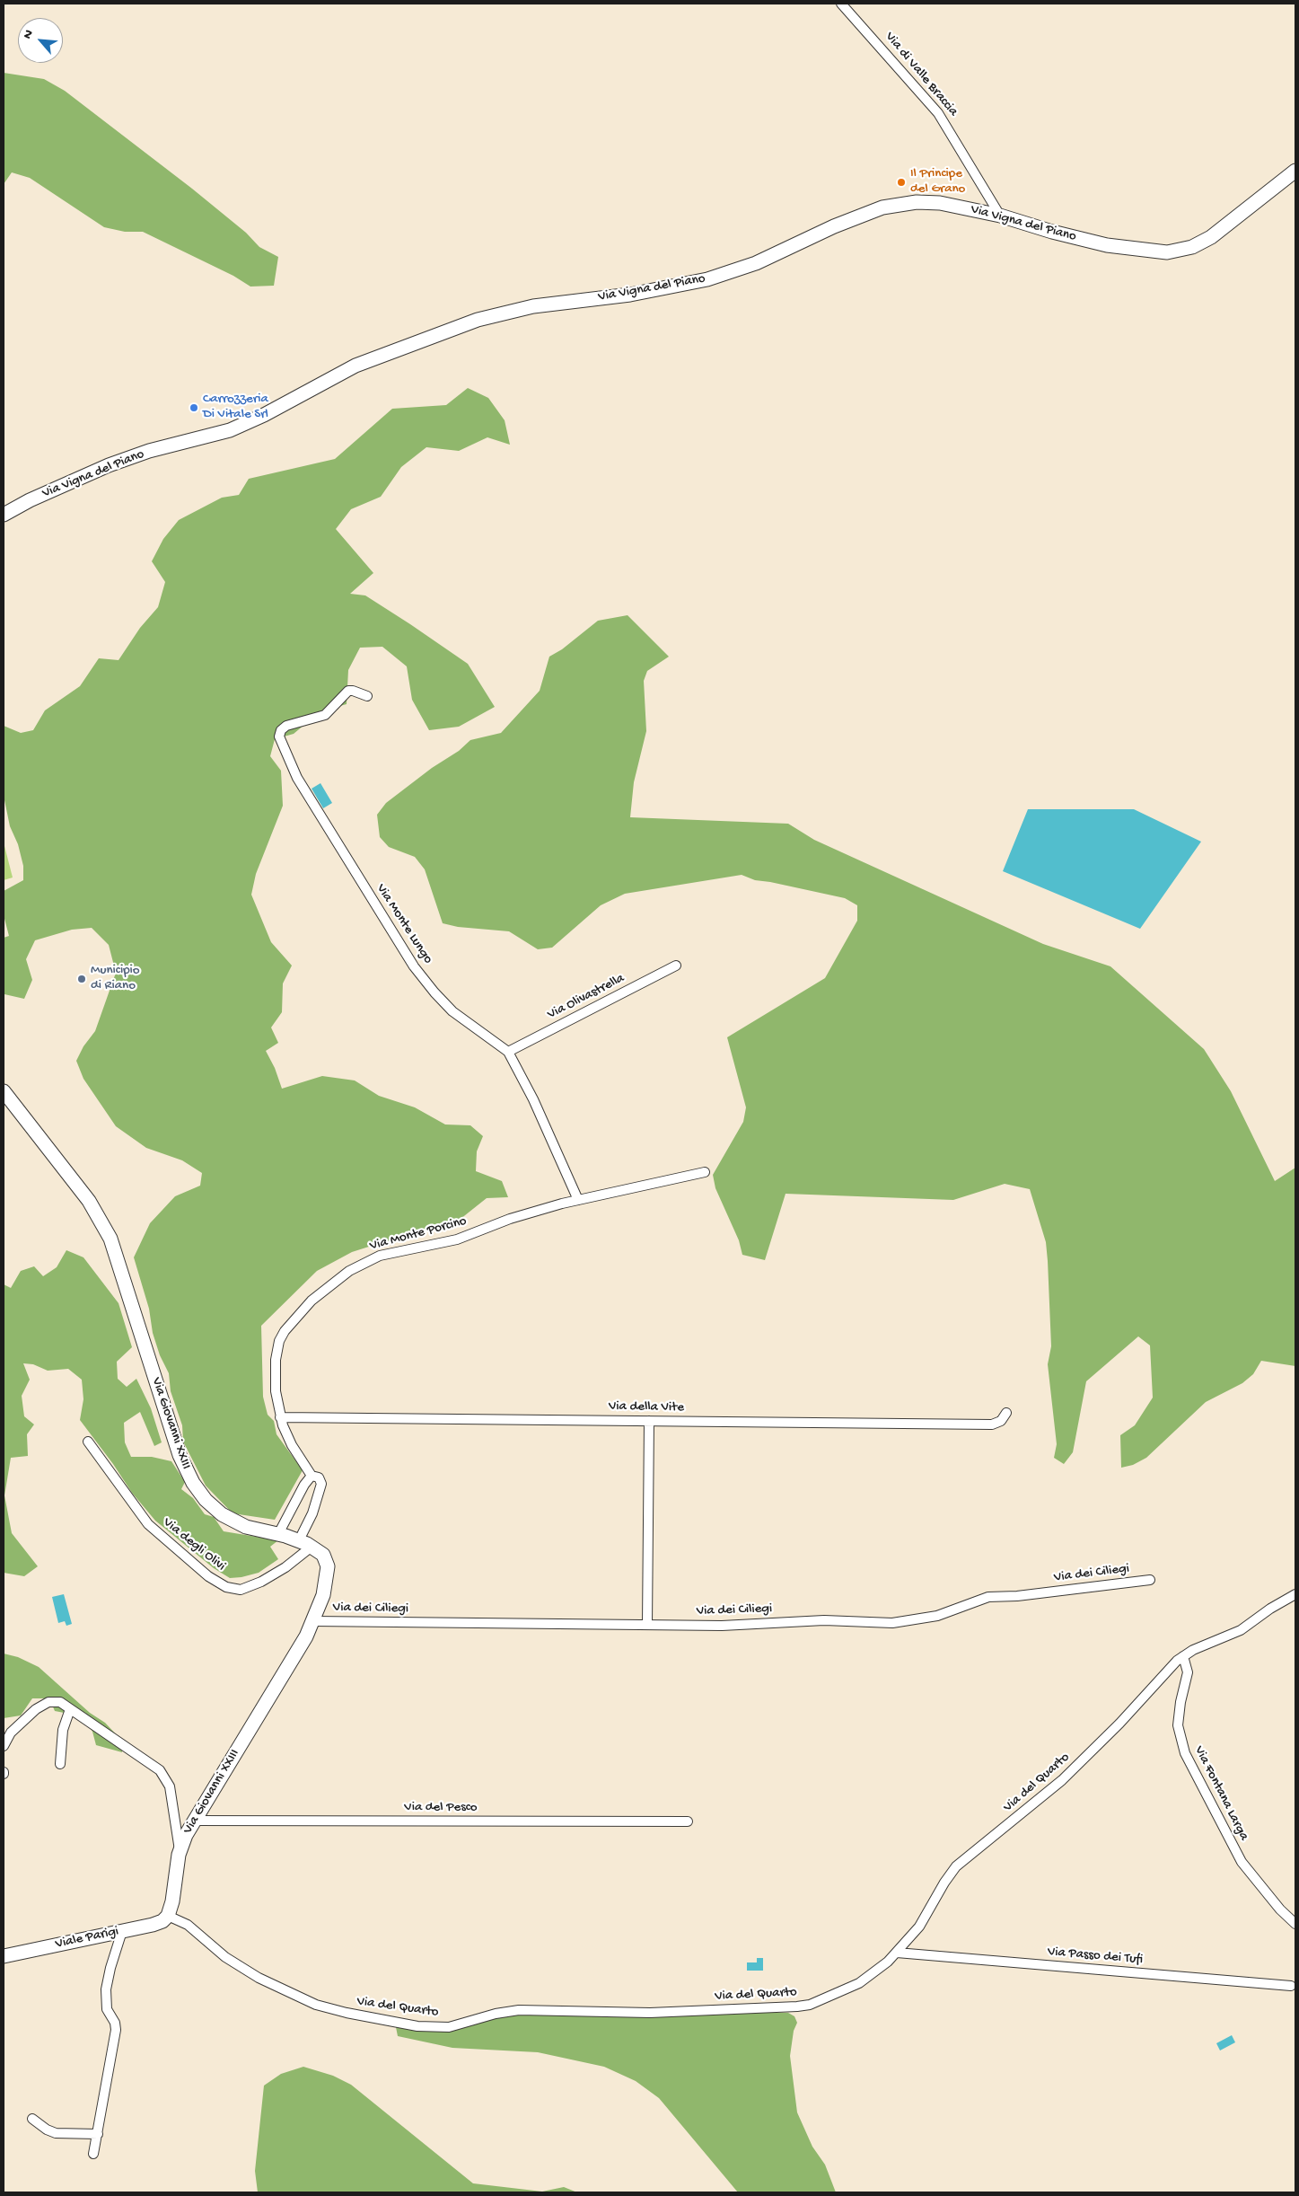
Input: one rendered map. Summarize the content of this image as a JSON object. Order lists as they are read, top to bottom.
{
  "streets": {
    "main road": ["Via Vigna del Piano", "Via Giovanni XXIII", "Viale Parigi"],
    "street": [
      "Via di Valle Braccia",
      "Via Monte Lungo",
      "Via Olivastrella",
      "Via Monte Porcino",
      "Via della Vite",
      "Via degli Olivi",
      "Via dei Ciliegi",
      "Via del Quarto",
      "Via Fontana Larga",
      "Via del Pesco",
      "Via Passo dei Tufi"
    ]
  },
  "crossings": [
    ["Via di Valle Braccia", "Via Vigna del Piano"],
    ["Via Monte Lungo", "Via Olivastrella"],
    ["Via Monte Lungo", "Via Monte Porcino"],
    ["Via Monte Porcino", "Via della Vite"],
    ["Via Monte Porcino", "Via Giovanni XXIII"],
    ["Via Giovanni XXIII", "Via degli Olivi"],
    ["Via Giovanni XXIII", "Via dei Ciliegi"],
    ["Via Giovanni XXIII", "Via del Quarto"],
    ["Via Giovanni XXIII", "Via del Pesco"],
    ["Via Giovanni XXIII", "Viale Parigi"],
    ["Via del Quarto", "Via Fontana Larga"],
    ["Via del Quarto", "Viale Parigi"],
    ["Via del Quarto", "Via Passo dei Tufi"]
  ],
  "places": ["Il Principe del Grano", "Carrozzeria Di Vitale Srl", "Municipio di Riano"],
  "north": "top left"
}
